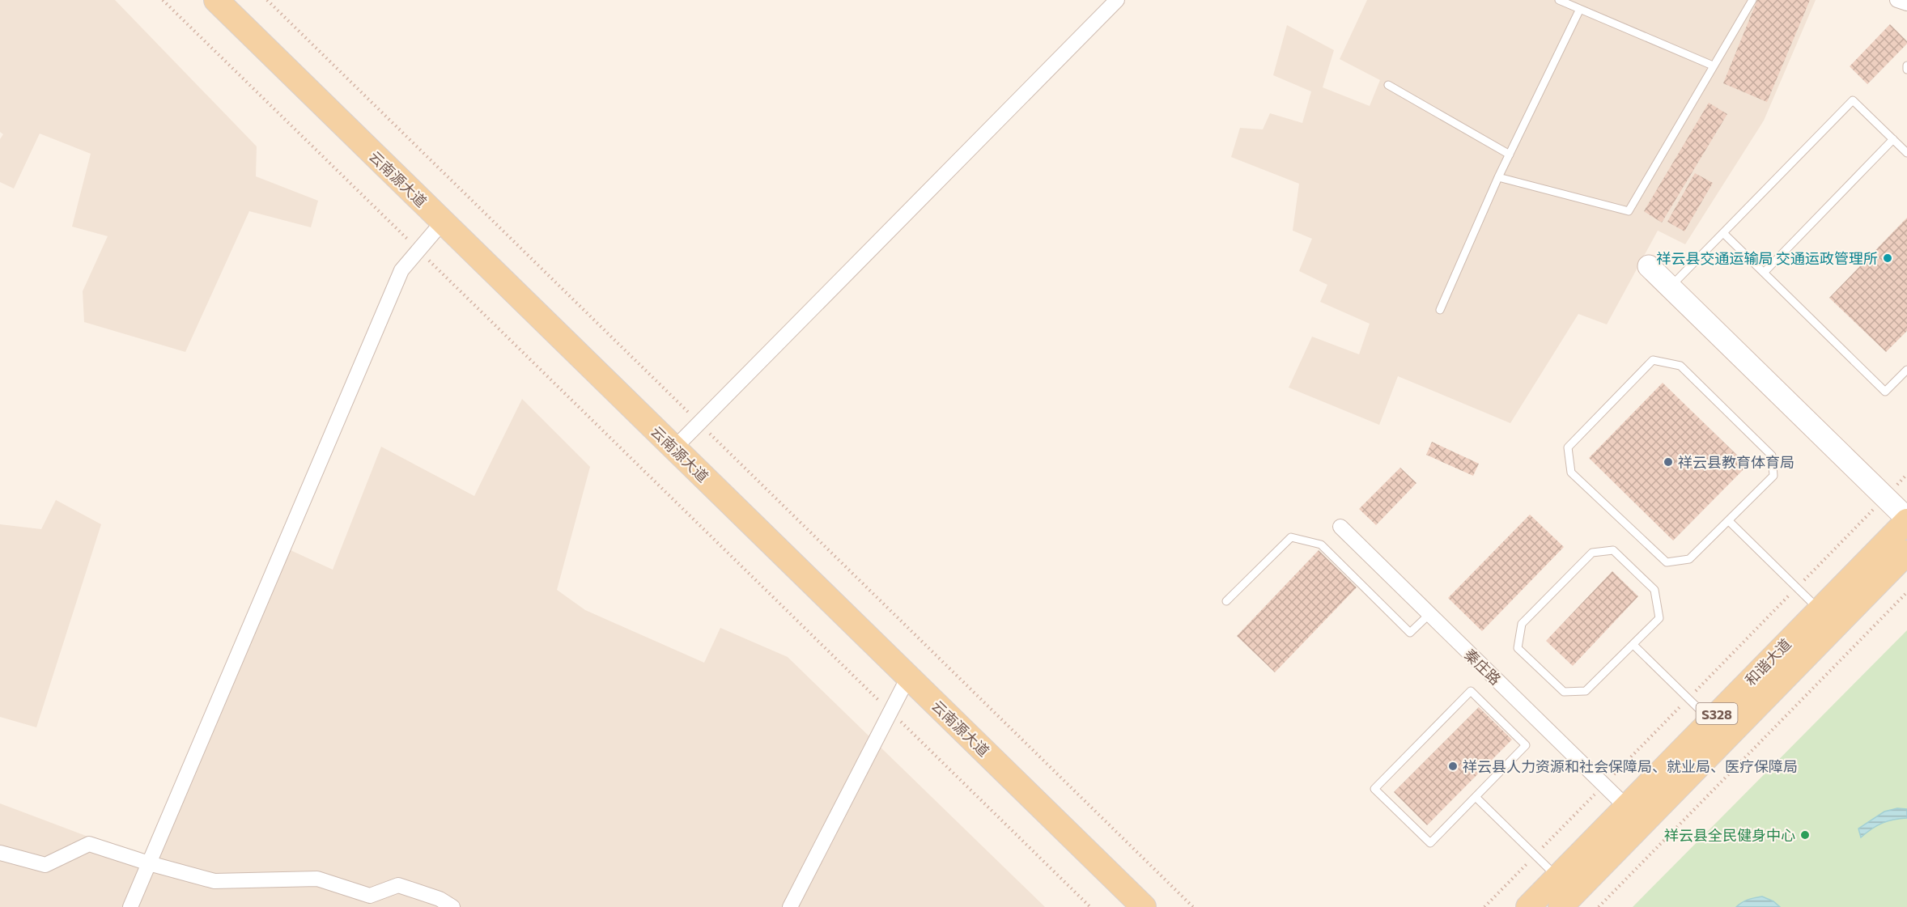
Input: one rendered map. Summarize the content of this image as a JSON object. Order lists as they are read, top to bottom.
{
  "streets": {
    "main road": ["云南源大道", "和谐大道", "S328"],
    "street": ["秦庄路"]
  },
  "crossings": [
    ["和谐大道", "秦庄路"]
  ],
  "places": [
    "祥云县交通运输局 交通运政管理所",
    "祥云县教育体育局",
    "祥云县人力资源和社会保障局、就业局、医疗保障局",
    "祥云县全民健身中心"
  ]
}
